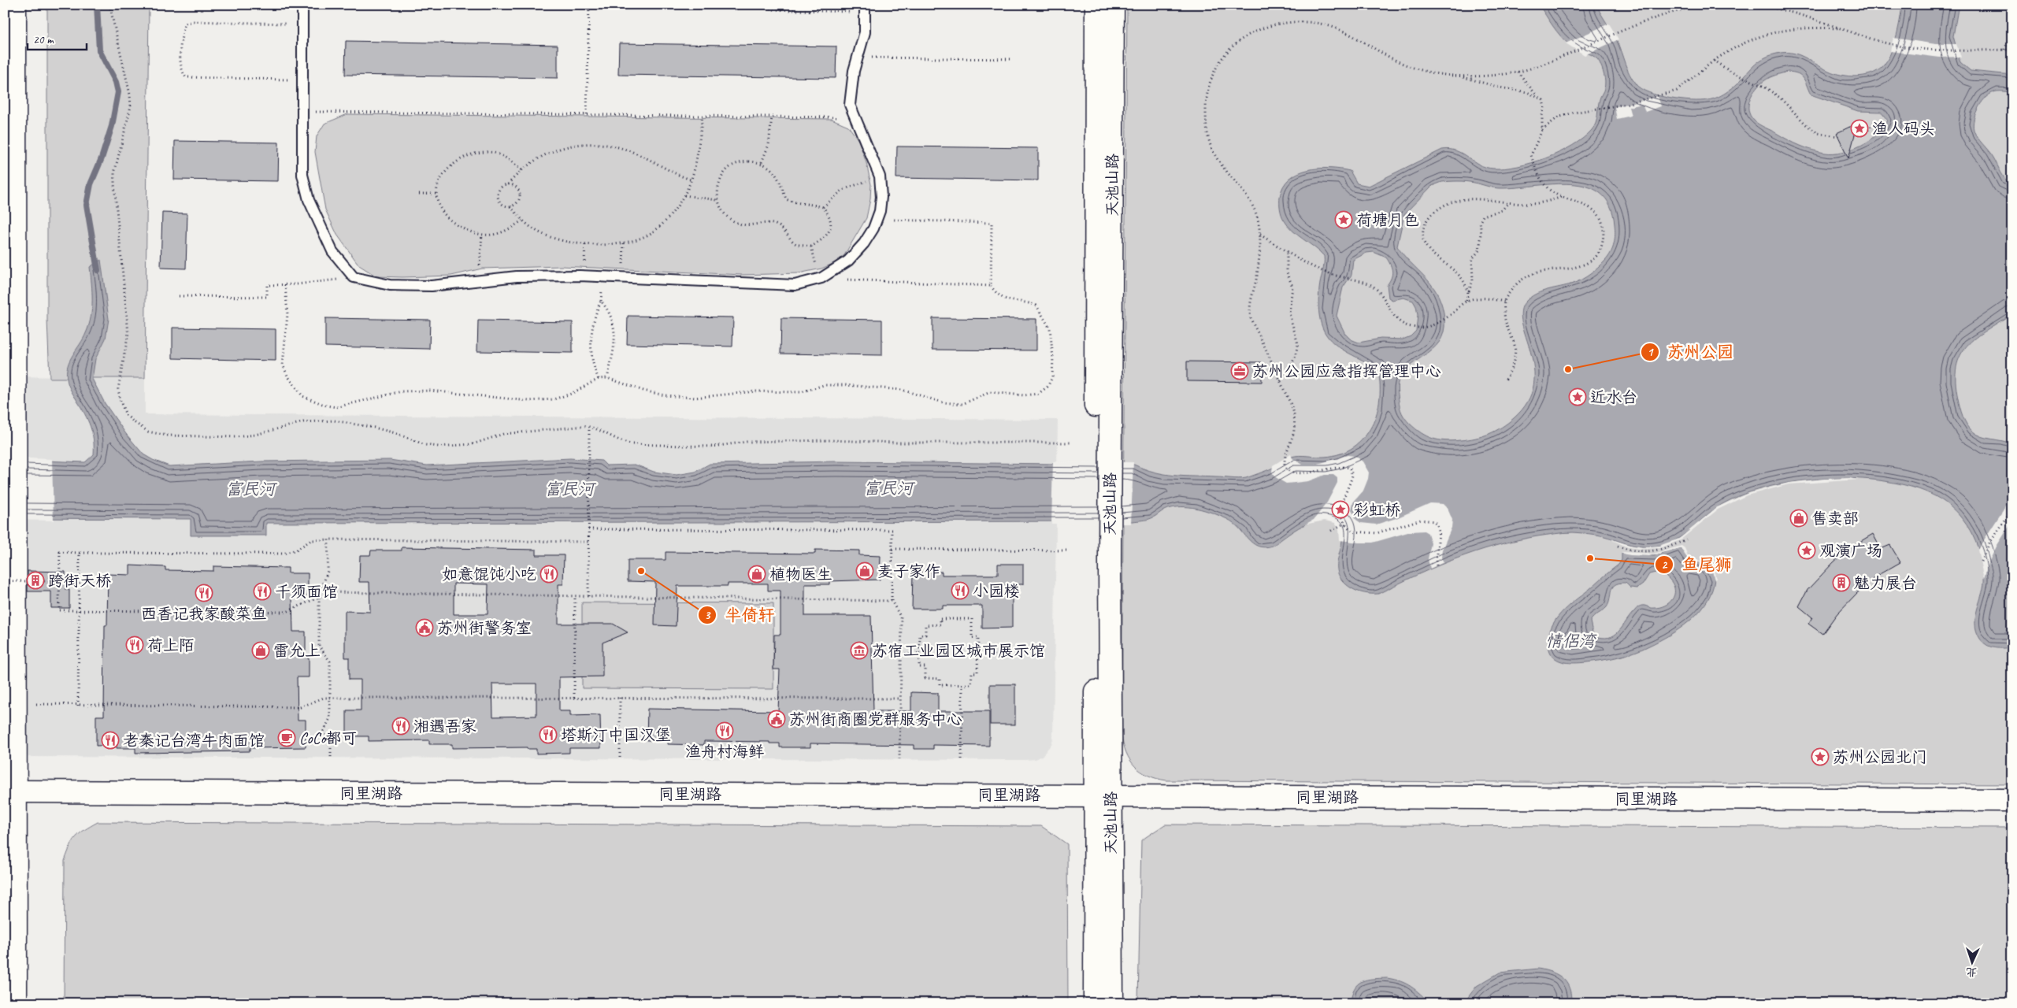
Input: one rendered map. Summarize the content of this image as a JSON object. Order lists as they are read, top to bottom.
{
  "streets": {
    "street": ["天池山路", "同里湖路"]
  },
  "crossings": [
    ["天池山路", "同里湖路"]
  ],
  "water": ["富民河", "情侣湾"],
  "places": {
    "place": [
      "渔人码头",
      "荷塘月色",
      "近水台",
      "彩虹桥",
      "观演广场",
      "苏州公园北门"
    ],
    "other": ["苏州公园", "鱼尾狮", "半倚轩"],
    "office": ["苏州公园应急指挥管理中心"],
    "shop": [
      "售卖部",
      "麦子家作",
      "植物医生",
      "雷允上"
    ],
    "restaurant": [
      "如意馄饨小吃",
      "小园楼",
      "千须面馆",
      "西香记我家酸菜鱼",
      "荷上陌",
      "湘遇吾家",
      "渔舟村海鲜",
      "塔斯汀中国汉堡",
      "老秦记台湾牛肉面馆"
    ],
    "building": ["跨街天桥", "魅力展台"],
    "public building": ["苏州街警务室", "苏州街商圈党群服务中心"],
    "museum": ["苏宿工业园区城市展示馆"],
    "cafe": ["CoCo都可"]
  },
  "scale_bar": "20 m",
  "north": "bottom"
}
